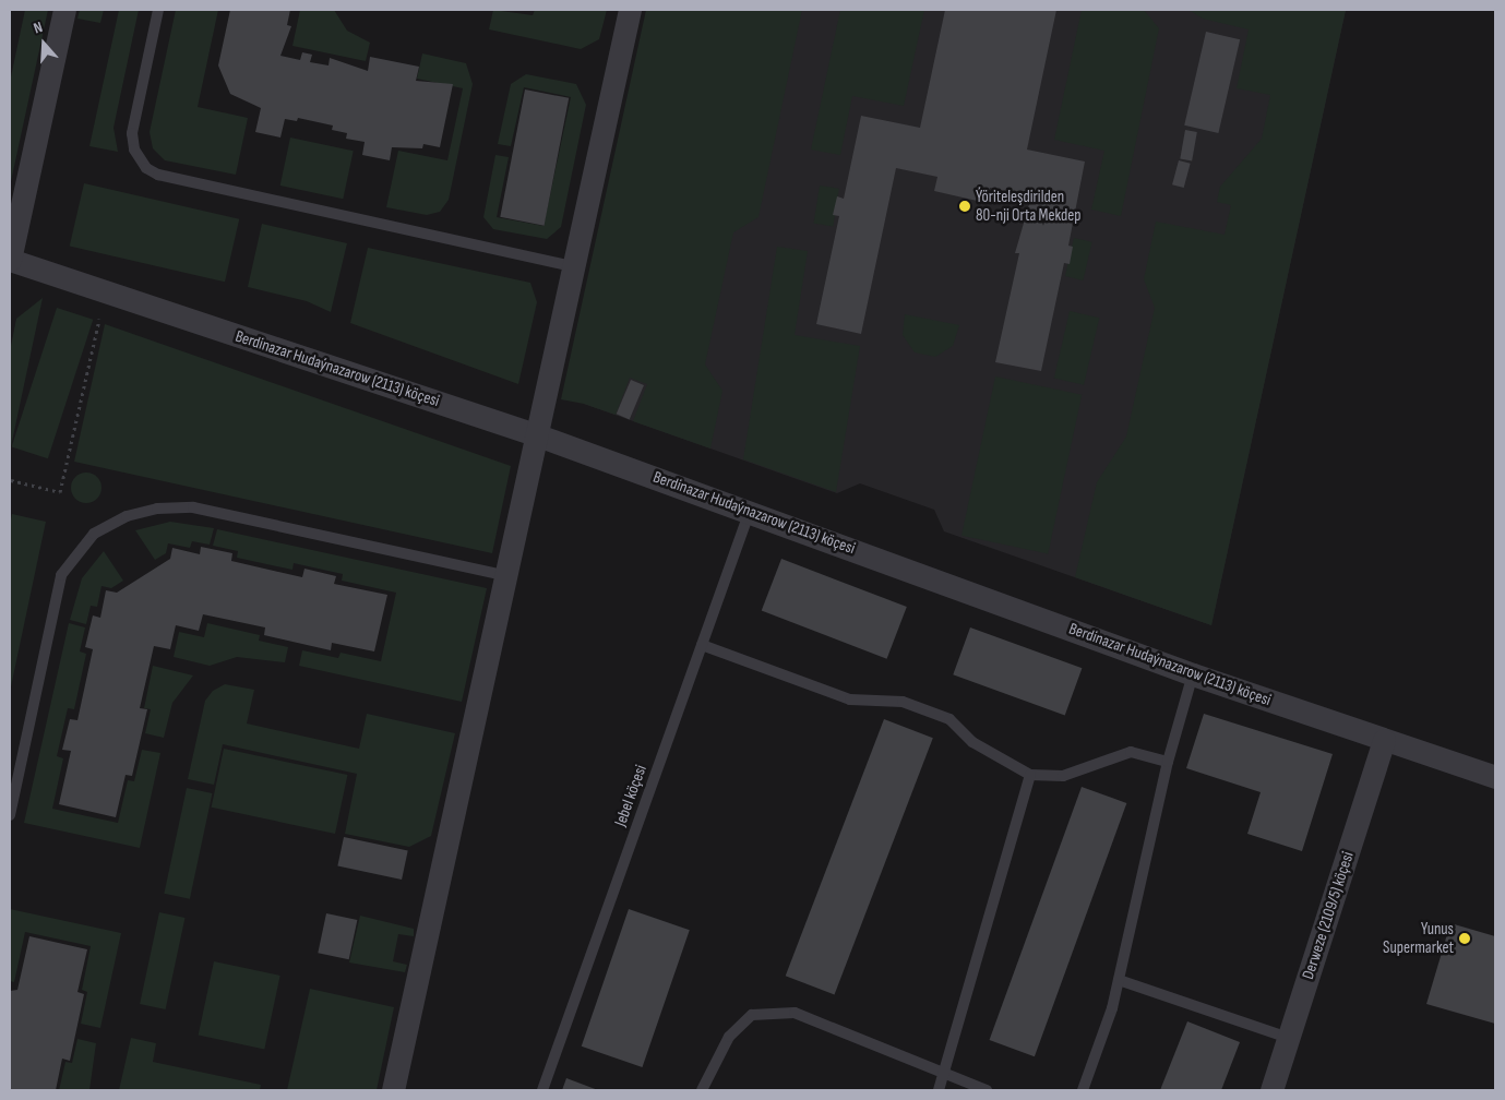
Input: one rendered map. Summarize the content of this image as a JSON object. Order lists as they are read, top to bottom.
{
  "streets": {
    "street": ["Berdinazar Hudaýnazarow (2113) köçesi", "Derweze (2109/5) köçesi"],
    "lane": ["Jebel köçesi"]
  },
  "crossings": [
    ["Berdinazar Hudaýnazarow (2113) köçesi", "Jebel köçesi"],
    ["Berdinazar Hudaýnazarow (2113) köçesi", "Derweze (2109/5) köçesi"]
  ],
  "places": ["Ýöriteleşdirilden 80-nji Orta Mekdep", "Yunus Supermarket"],
  "north": "top"
}
